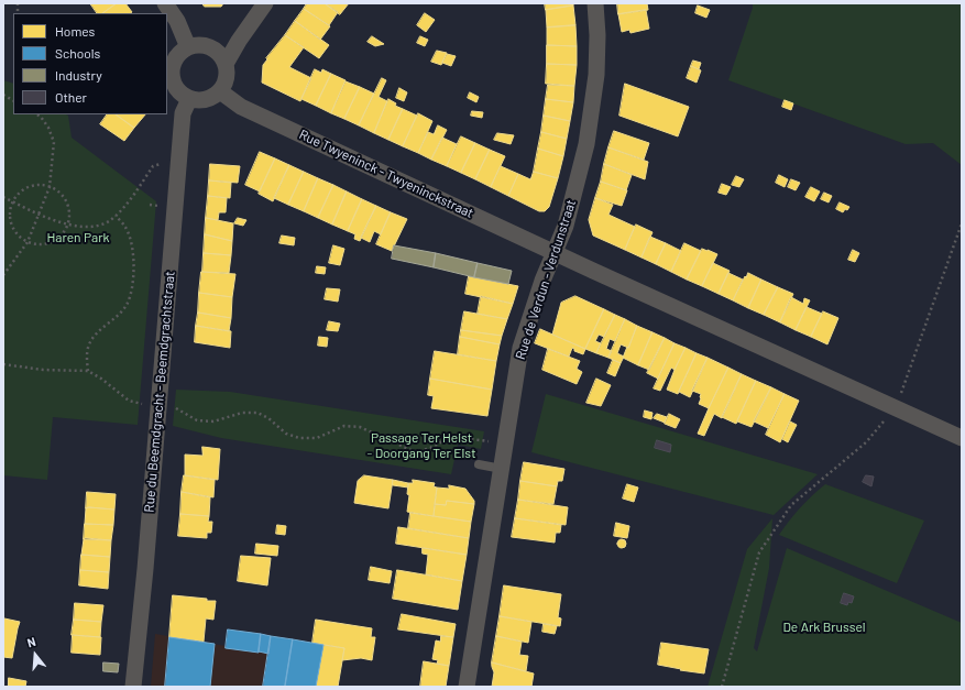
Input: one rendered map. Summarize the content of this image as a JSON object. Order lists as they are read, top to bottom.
{
  "streets": {
    "street": ["Rue Twyeninck - Twyeninckstraat", "Rue de Verdun - Verdunstraat", "Rue du Beemdgracht - Beemdgrachtstraat"]
  },
  "crossings": [
    ["Rue Twyeninck - Twyeninckstraat", "Rue de Verdun - Verdunstraat"],
    ["Rue Twyeninck - Twyeninckstraat", "Rue du Beemdgracht - Beemdgrachtstraat"]
  ],
  "parks": ["Haren Park", "Passage Ter Helst - Doorgang Ter Elst", "De Ark Brussel"],
  "legend": [
    "Homes",
    "Schools",
    "Industry",
    "Other"
  ],
  "north": "top"
}
